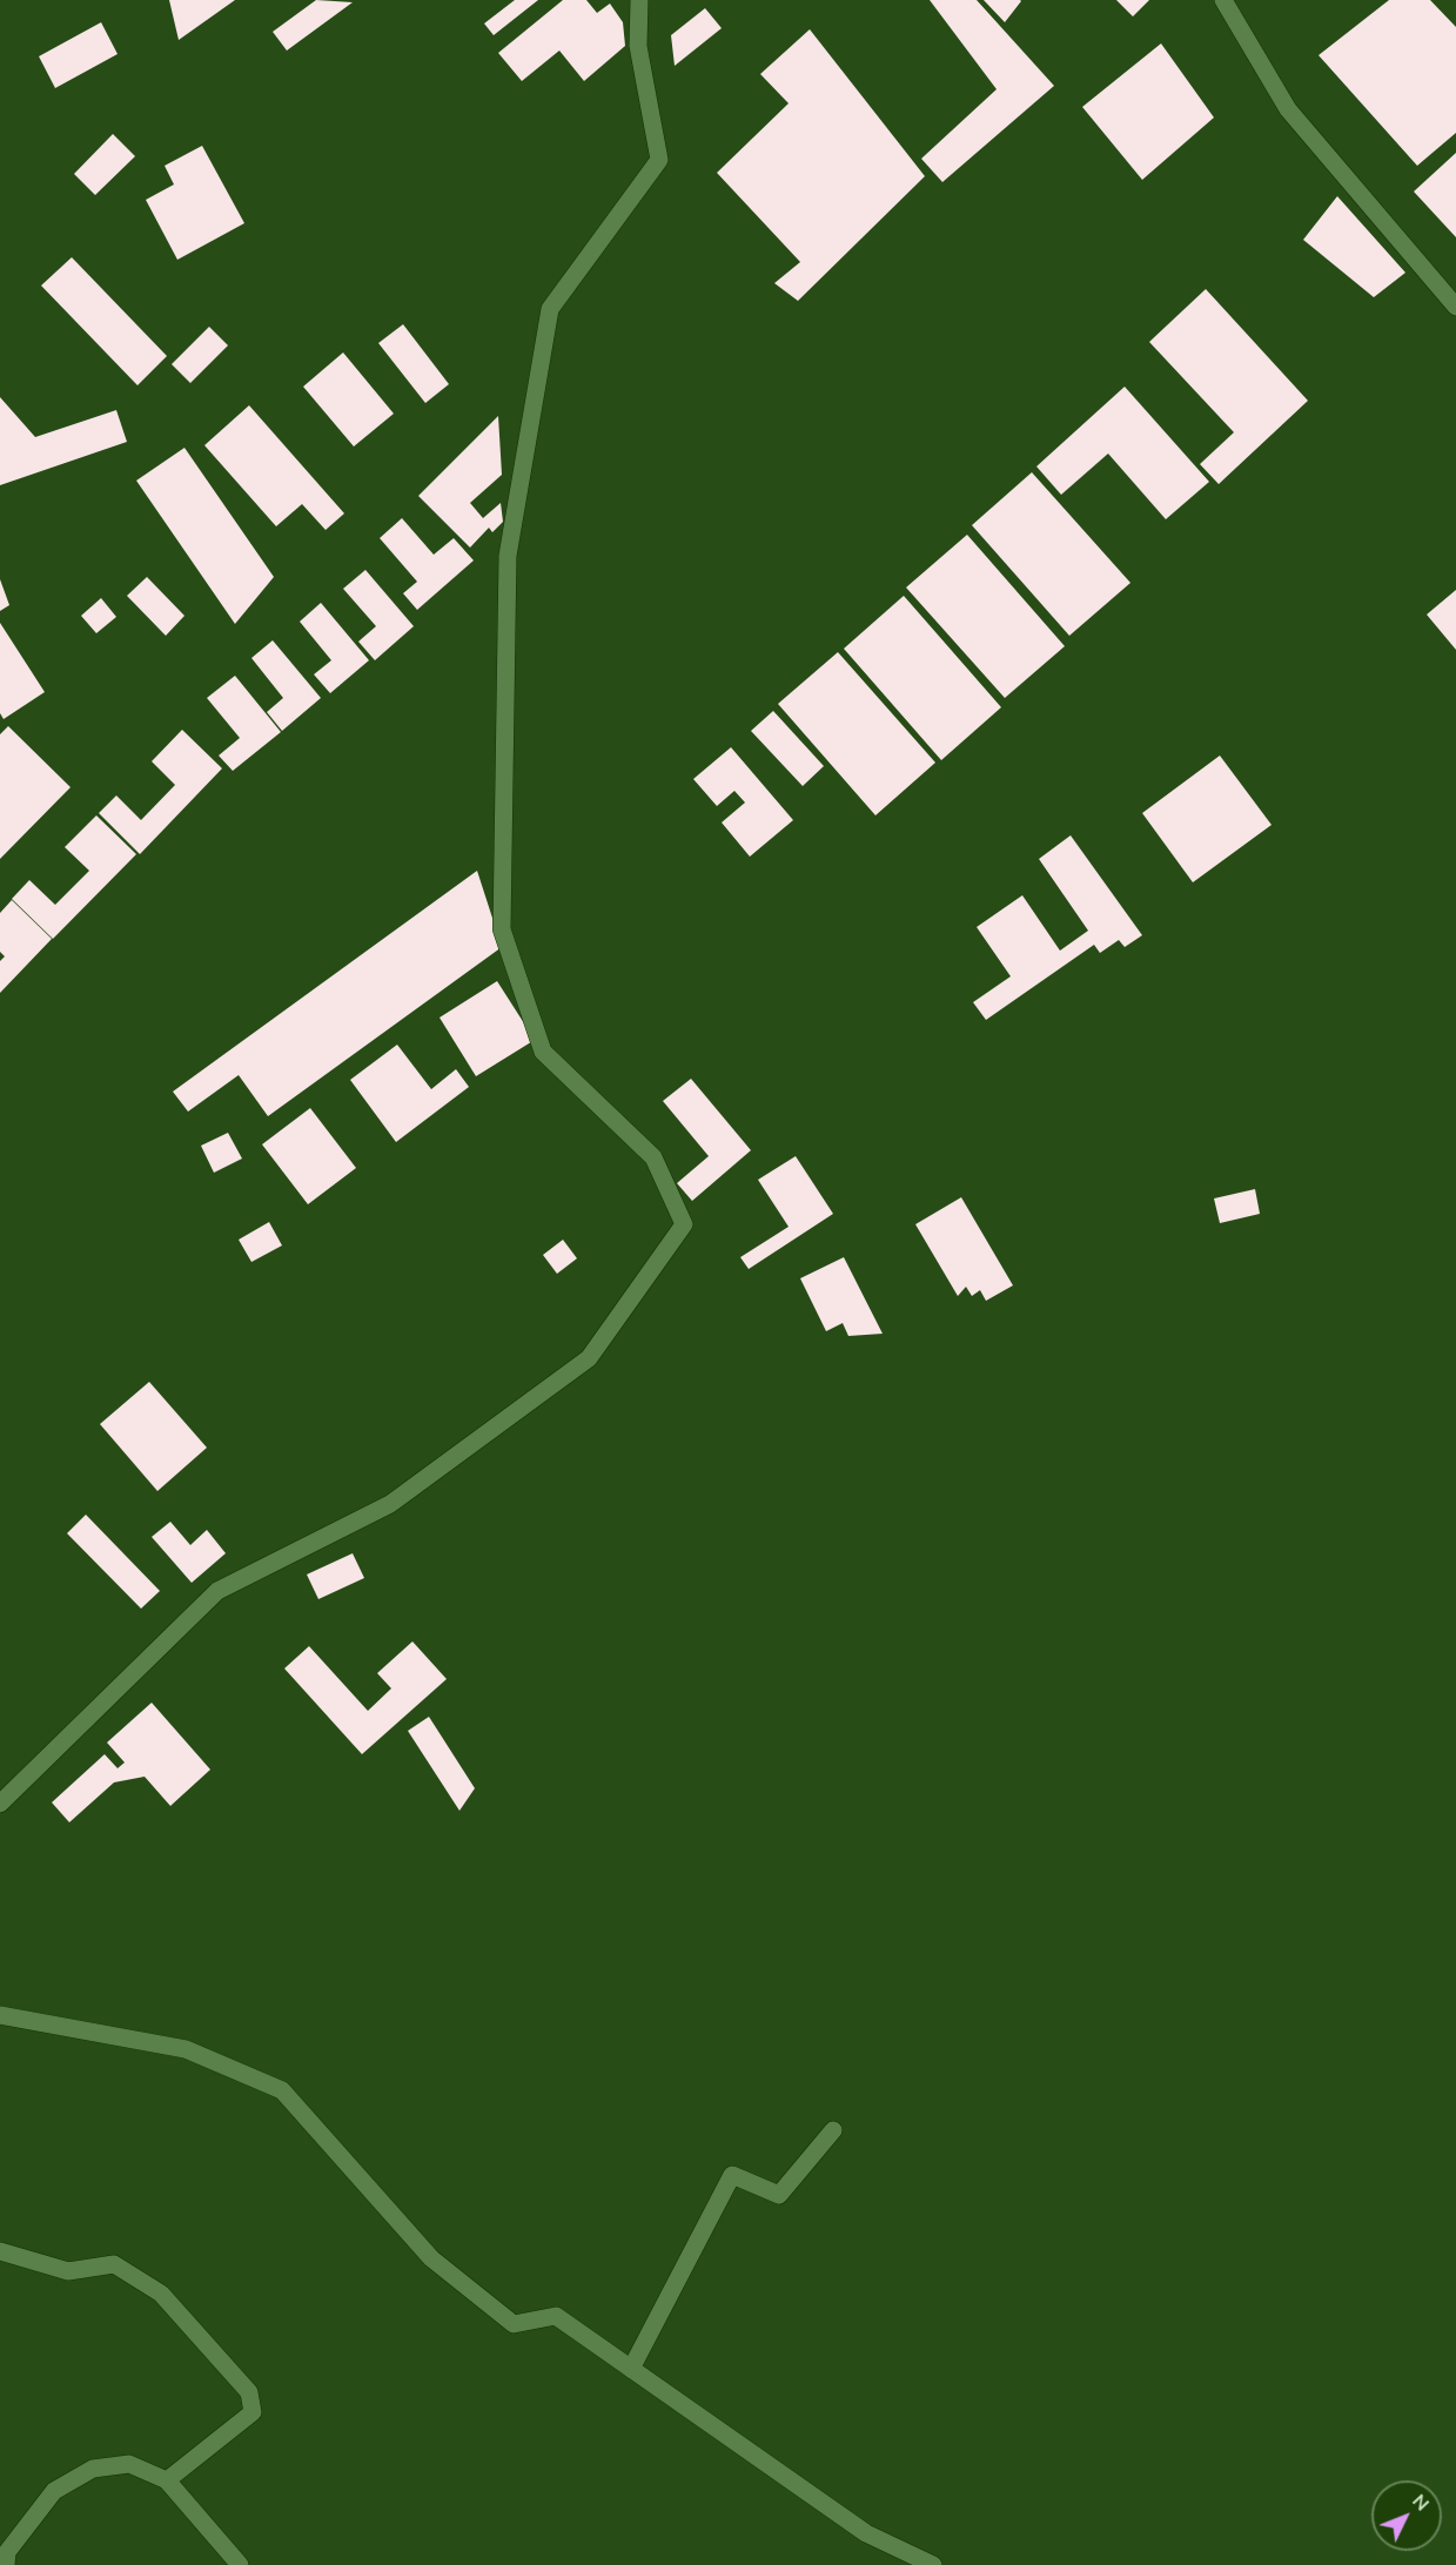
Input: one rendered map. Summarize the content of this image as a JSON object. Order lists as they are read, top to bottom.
{
  "north": "top right"
}
